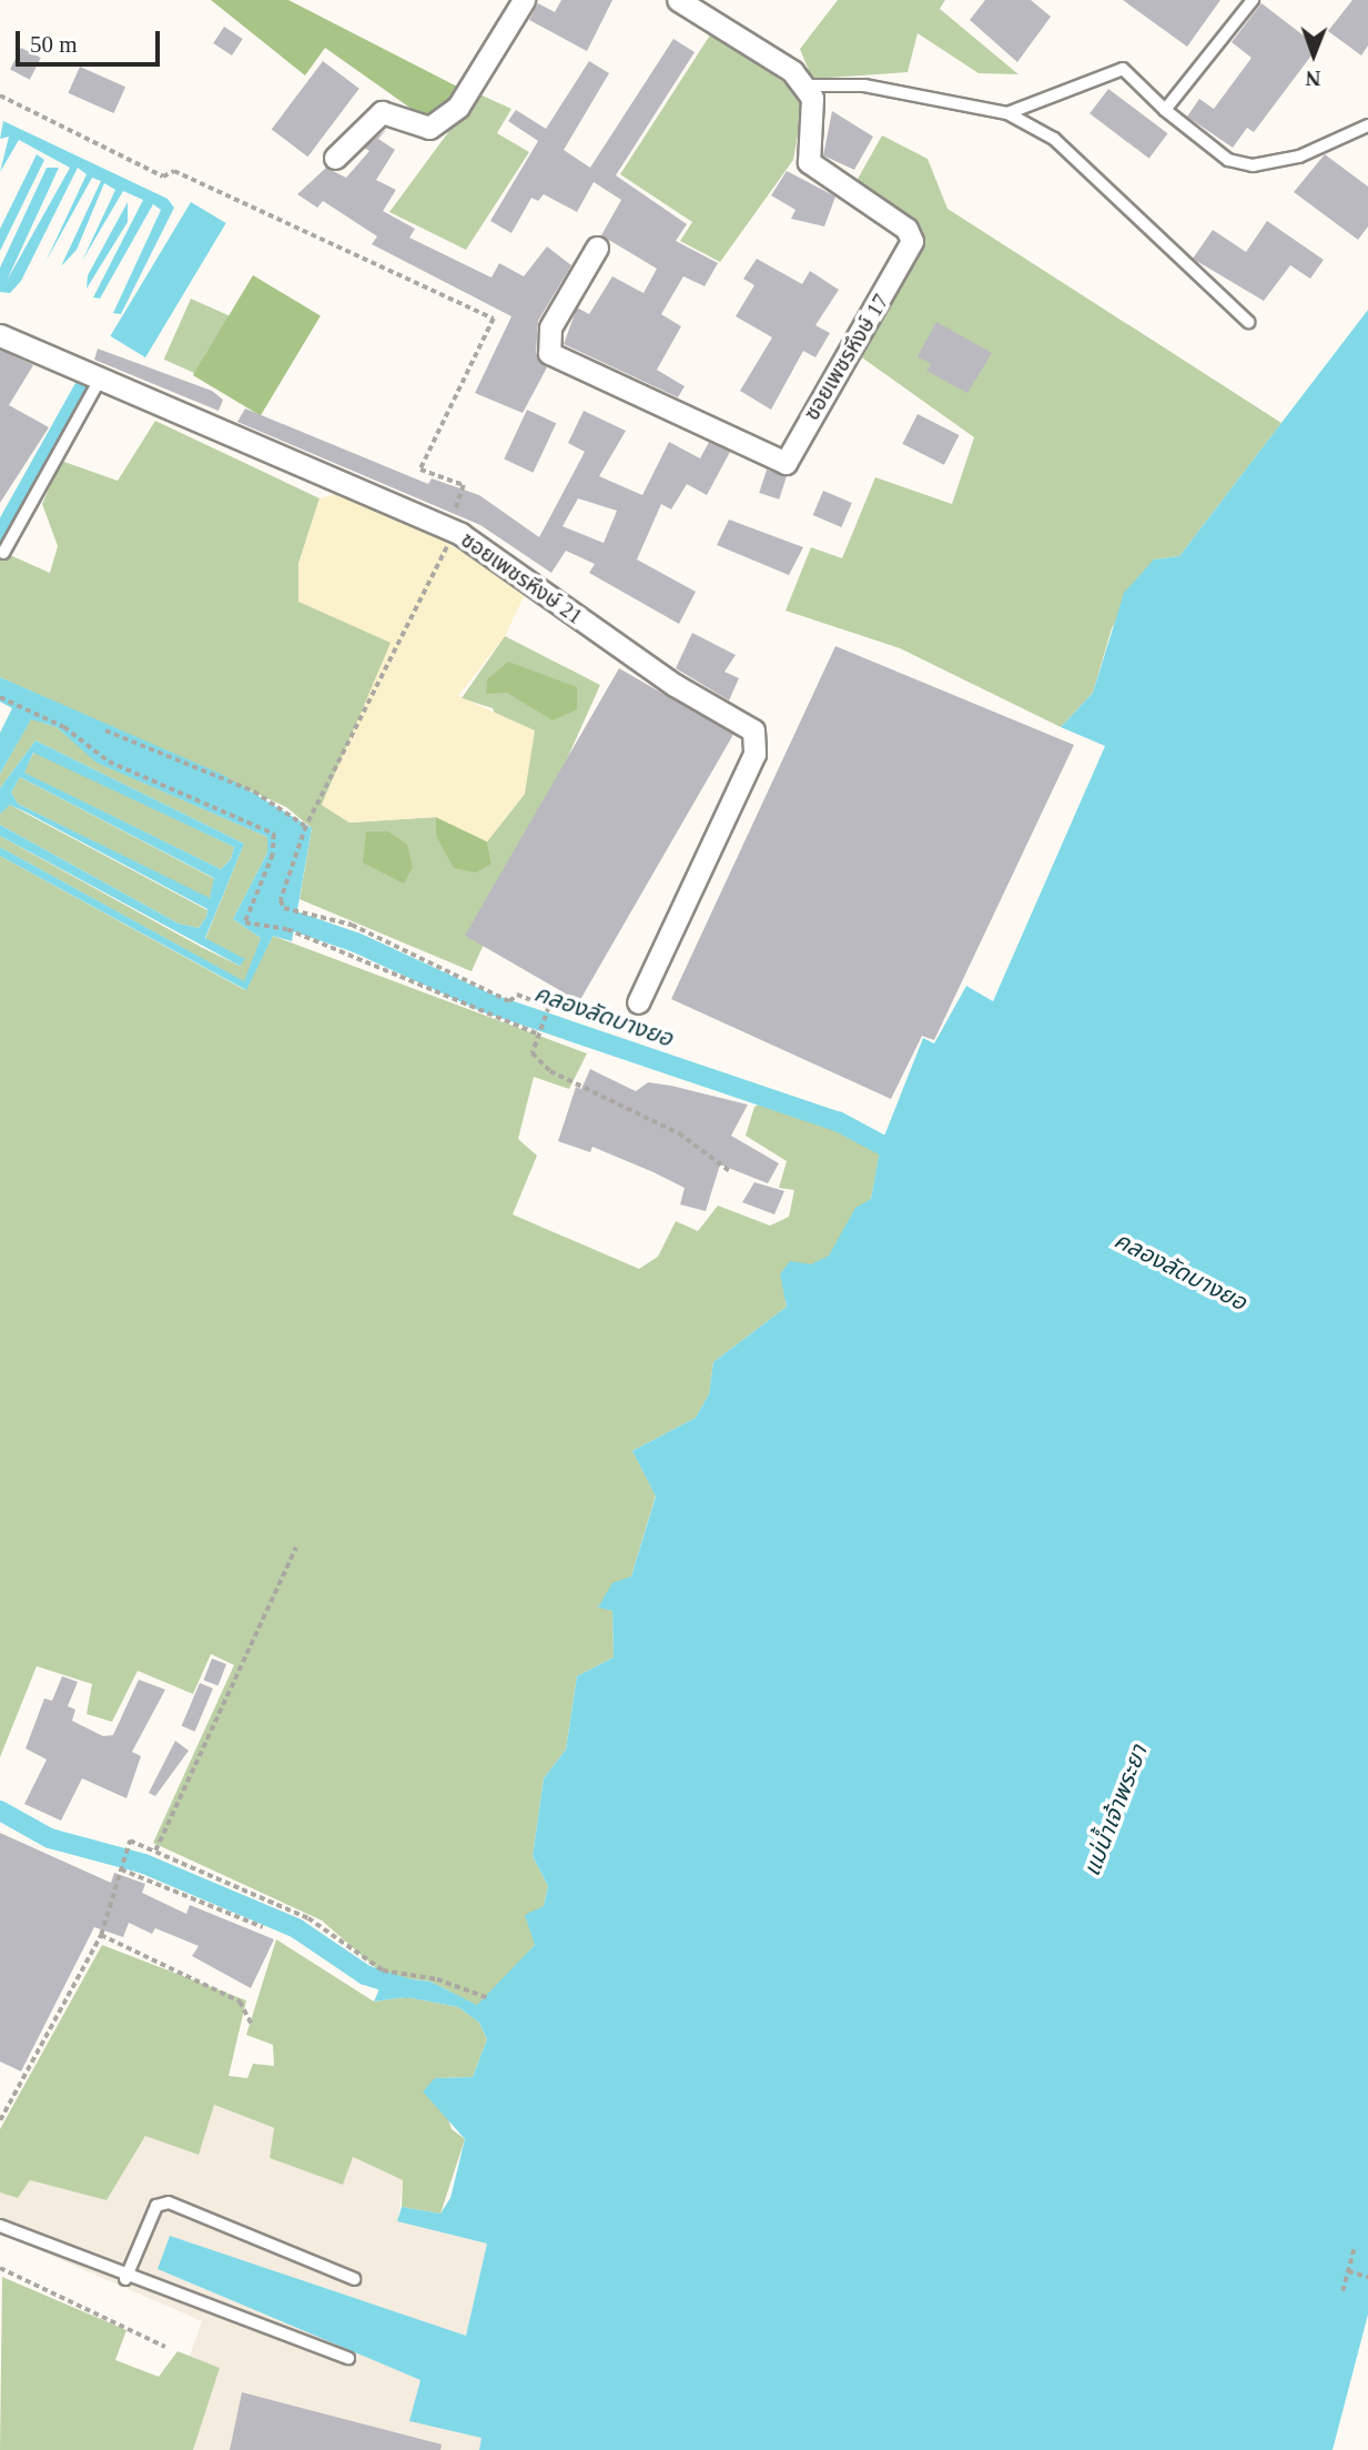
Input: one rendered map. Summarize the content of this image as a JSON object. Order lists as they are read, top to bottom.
{
  "streets": {
    "street": ["ซอยเพชรหึงษ์ 17", "ซอยเพชรหึงษ์ 21"]
  },
  "water": ["คลองลัดบางยอ", "แม่น้ำเจ้าพระยา"],
  "scale_bar": "50 m",
  "north": "bottom"
}
